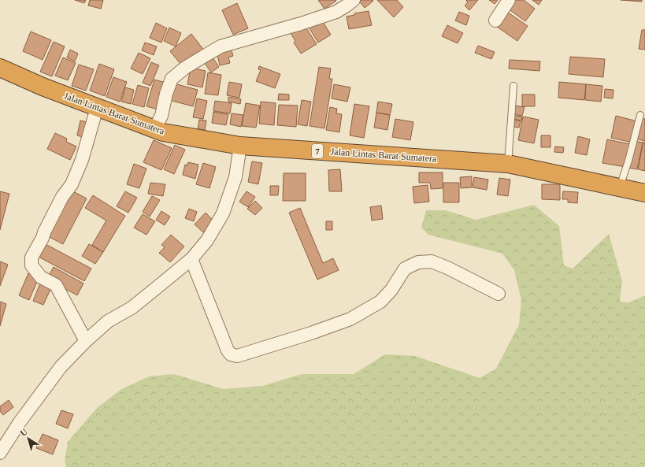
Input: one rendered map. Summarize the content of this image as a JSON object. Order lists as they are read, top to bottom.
{
  "streets": {
    "highway": ["Jalan Lintas Barat Sumatera", "7"]
  },
  "north": "top left"
}
